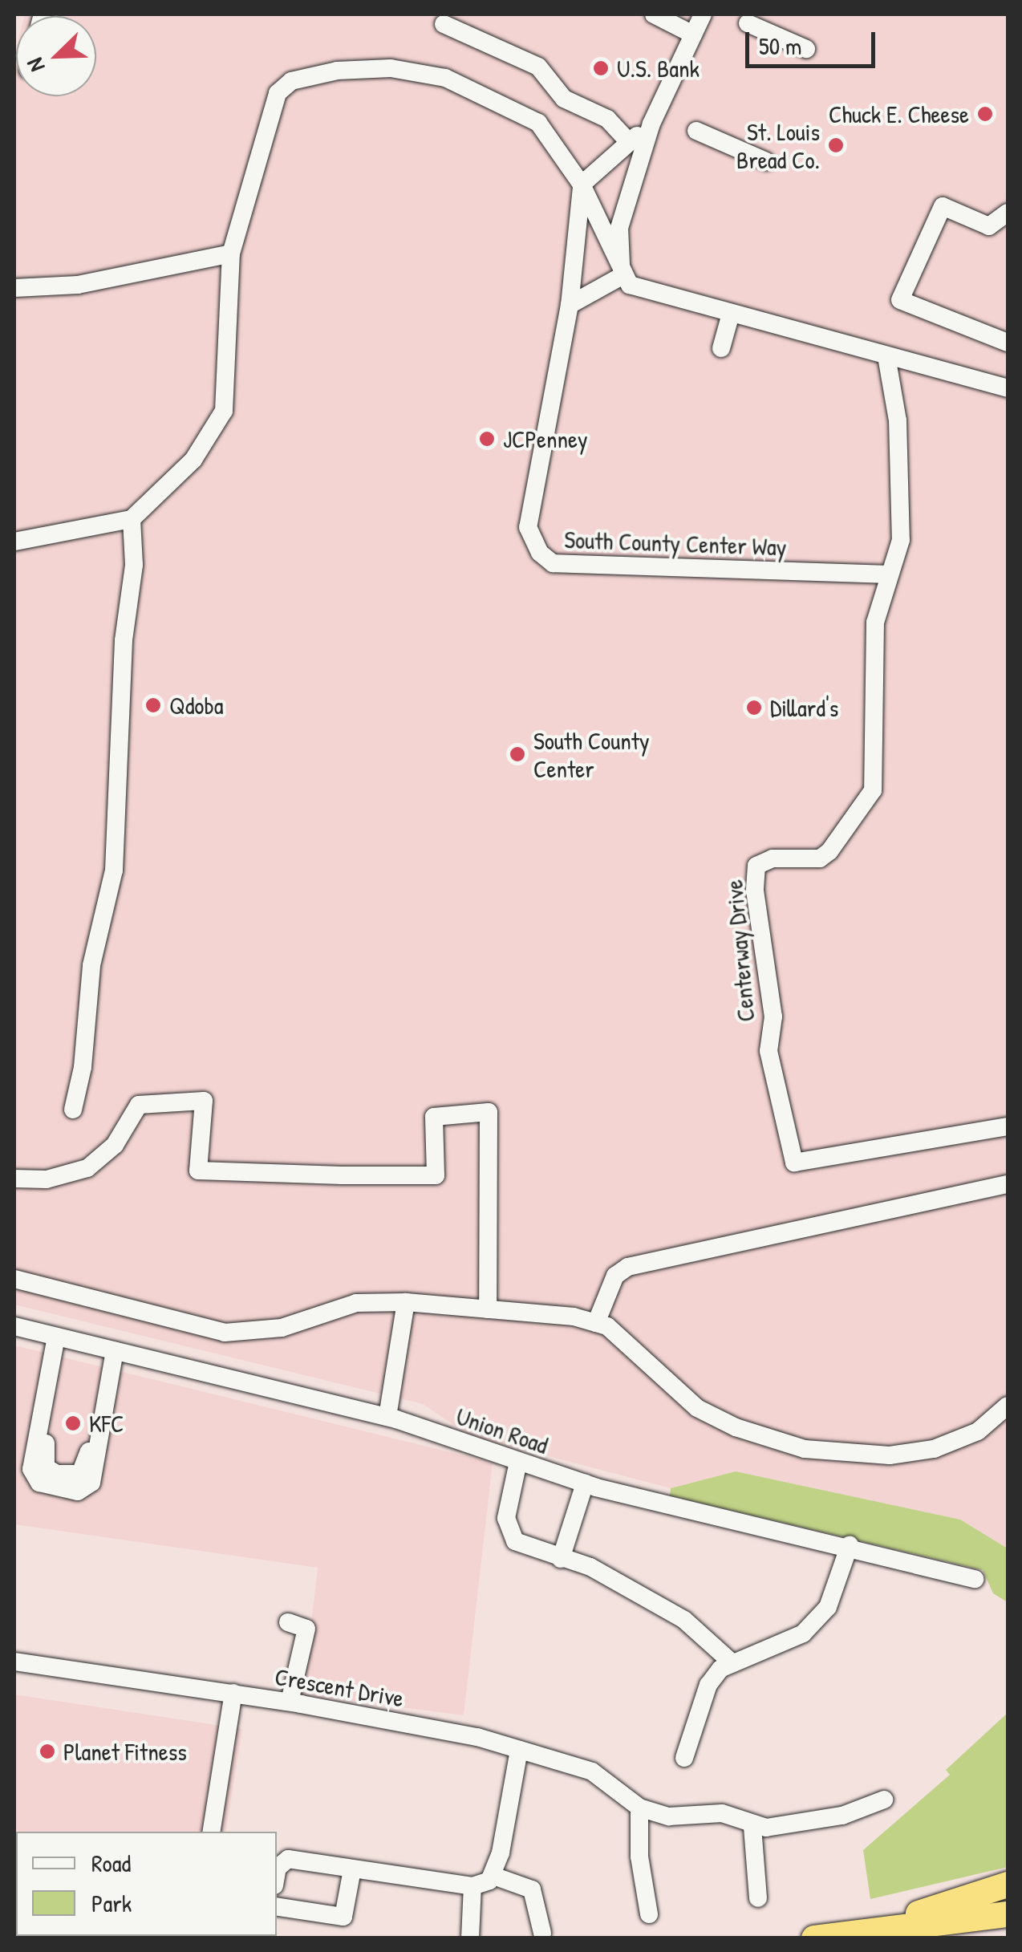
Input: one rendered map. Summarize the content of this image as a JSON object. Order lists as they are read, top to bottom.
{
  "streets": {
    "street": [
      "South County Center Way",
      "Centerway Drive",
      "Union Road",
      "Crescent Drive"
    ]
  },
  "crossings": [
    ["South County Center Way", "Centerway Drive"]
  ],
  "places": [
    "U.S. Bank",
    "Chuck E. Cheese",
    "St. Louis Bread Co.",
    "JCPenney",
    "Qdoba",
    "Dillard's",
    "South County Center",
    "KFC",
    "Planet Fitness"
  ],
  "legend": ["Road", "Park"],
  "scale_bar": "50 m",
  "north": "bottom left"
}
